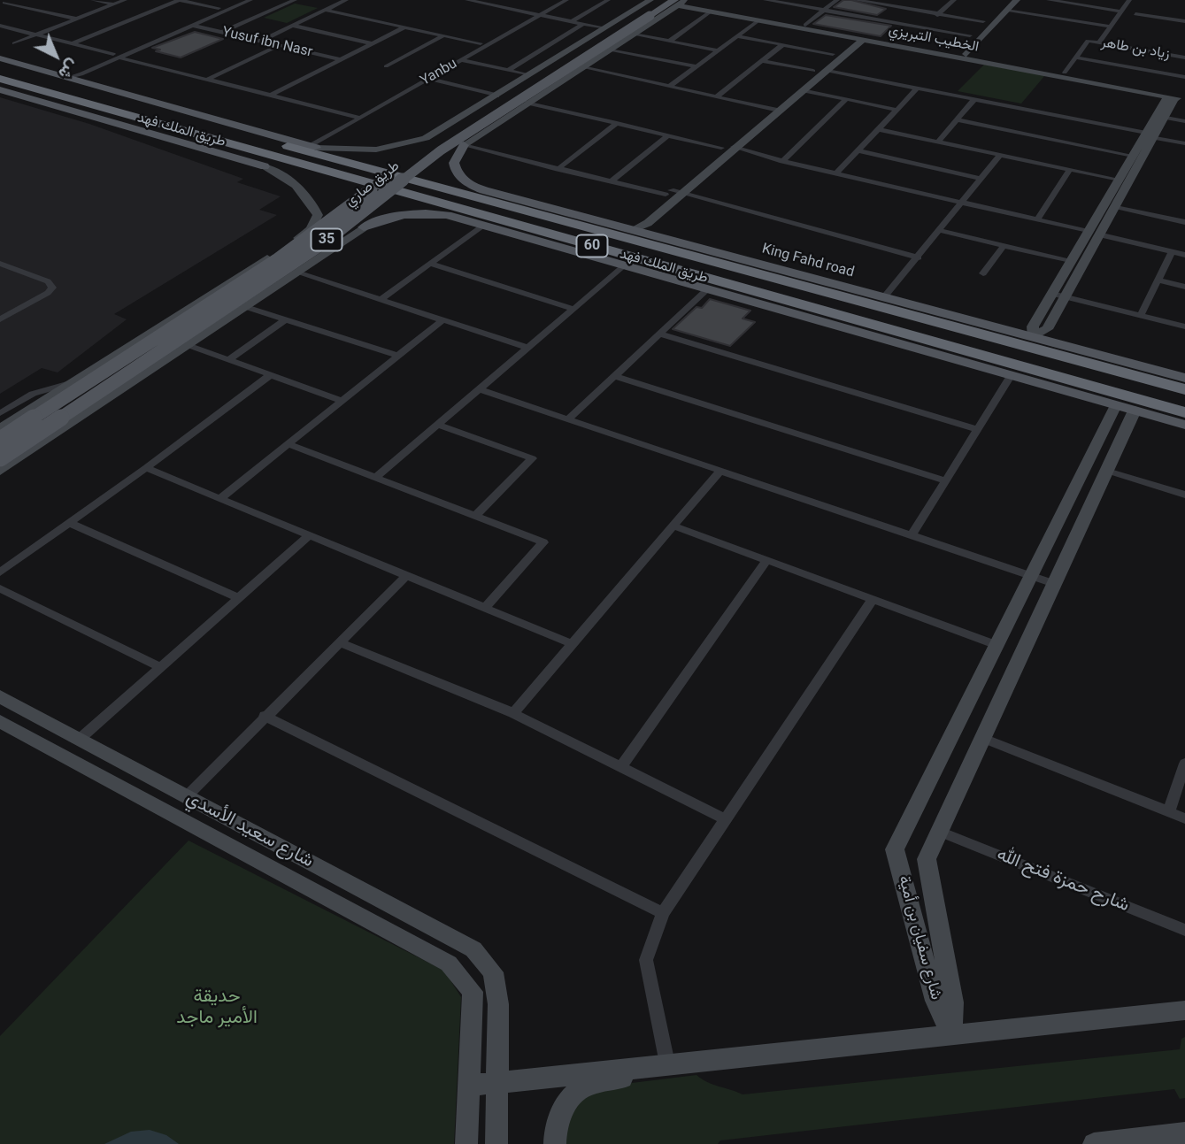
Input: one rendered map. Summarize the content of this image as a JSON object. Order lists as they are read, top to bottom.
{
  "streets": {
    "highway": ["طريق الملك فهد", "60"],
    "main road": ["طريق صاري", "35", "King Fahd road"],
    "street": [
      "الخطيب التبريزي",
      "Yusuf ibn Nasr",
      "زياد بن طاهر",
      "Yanbu",
      "شارع سعيد الأسدي",
      "شارح حمزة فتح الله",
      "شارع سفيان بن أمية"
    ]
  },
  "crossings": [
    ["الخطيب التبريزي", "زياد بن طاهر"],
    ["الخطيب التبريزي", "طريق صاري"],
    ["طريق الملك فهد", "King Fahd road"],
    ["طريق الملك فهد", "شارع سفيان بن أمية"],
    ["شارح حمزة فتح الله", "شارع سفيان بن أمية"]
  ],
  "parks": ["حديقة الأمير ماجد"],
  "north": "bottom right"
}
